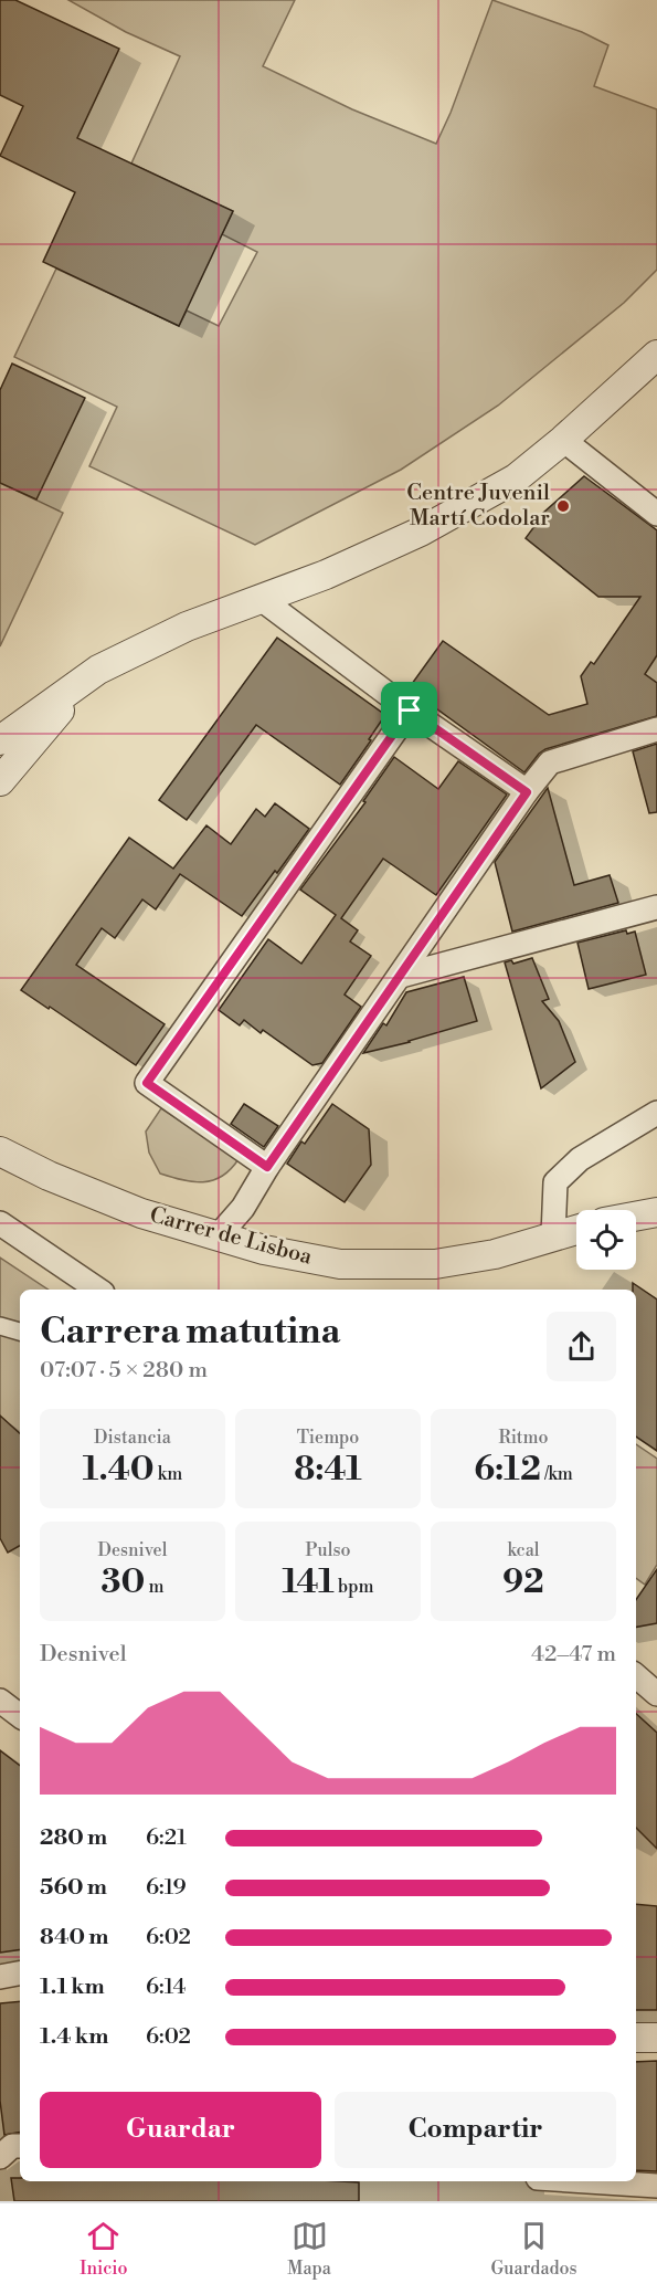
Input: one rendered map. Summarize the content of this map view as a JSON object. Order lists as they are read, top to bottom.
{
  "streets": {
    "street": ["Carrer de Lisboa"]
  },
  "places": ["Centre Juvenil Martí Codolar"],
  "page": {
    "heading": ["Carrera matutina", "07:07 · 5 × 280 m"],
    "stats": [
      ["Distancia", "1.40 km"],
      ["Tiempo", "8:41"],
      ["Ritmo", "6:12 /km"],
      ["Desnivel", "30 m"],
      ["Pulso", "141 bpm"],
      ["kcal", "92"]
    ],
    "chart": ["Desnivel", "42–47 m"],
    "list": [
      {
        "name": "280 m",
        "note": "6:21"
      },
      {
        "name": "560 m",
        "note": "6:19"
      },
      {
        "name": "840 m",
        "note": "6:02"
      },
      {
        "name": "1.1 km",
        "note": "6:14"
      },
      {
        "name": "1.4 km",
        "note": "6:02"
      }
    ],
    "buttons": ["Guardar", "Compartir"],
    "tabs": ["Inicio", "Mapa", "Guardados"]
  }
}
